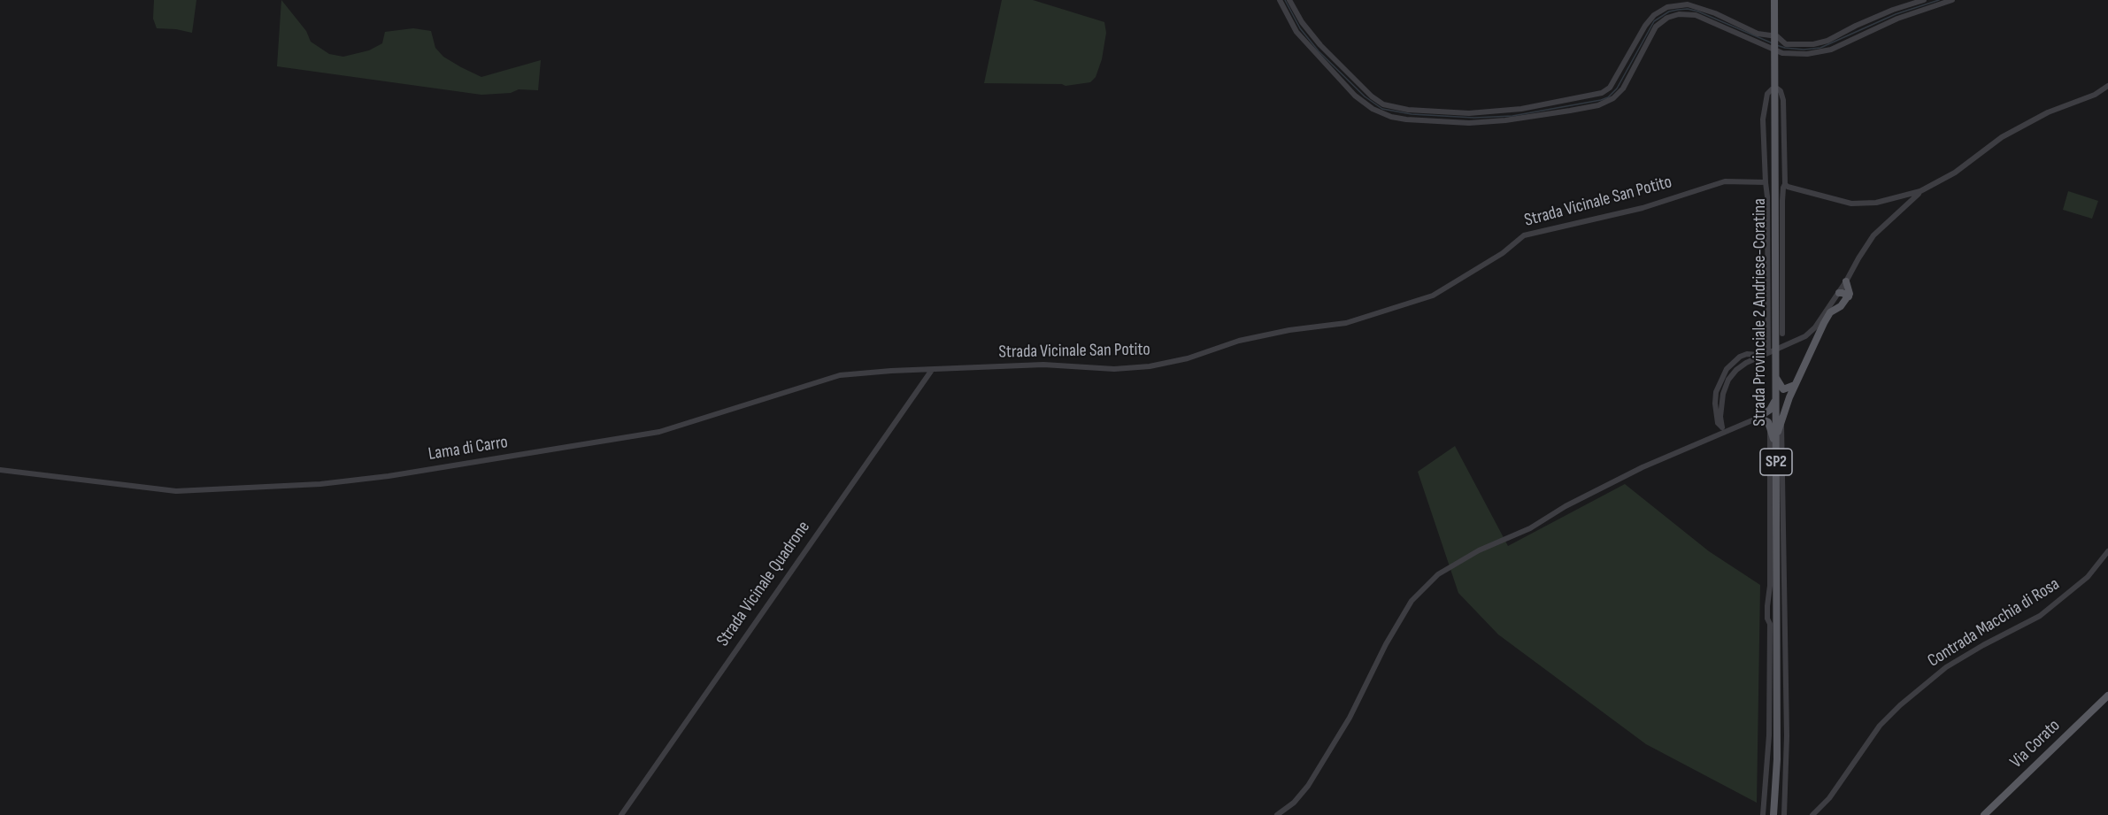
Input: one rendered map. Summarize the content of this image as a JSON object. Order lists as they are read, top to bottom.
{
  "streets": {
    "main road": ["Strada Provinciale 2 Andriese-Coratina", "SP2", "Via Corato"],
    "street": [
      "Strada Vicinale San Potito",
      "Lama di Carro",
      "Strada Vicinale Quadrone",
      "Contrada Macchia di Rosa"
    ]
  },
  "crossings": [
    ["Strada Vicinale San Potito", "Lama di Carro"],
    ["Strada Vicinale San Potito", "Strada Vicinale Quadrone"],
    ["Lama di Carro", "Strada Vicinale Quadrone"]
  ]
}
